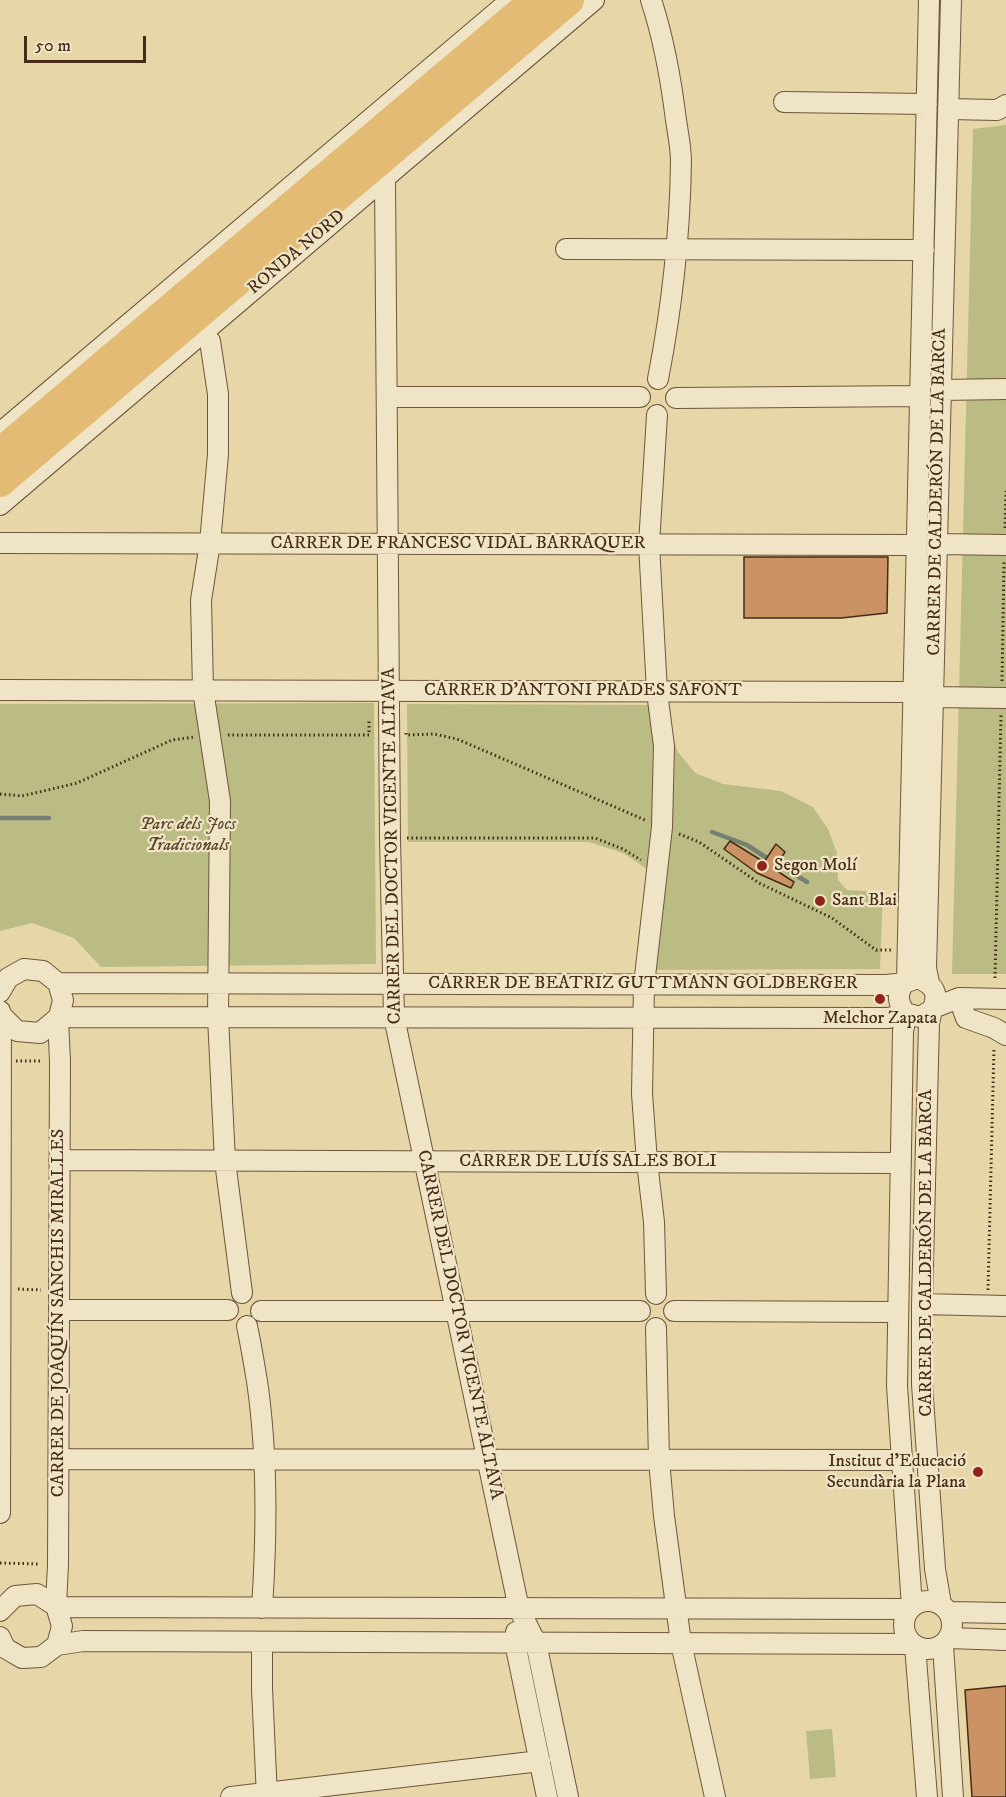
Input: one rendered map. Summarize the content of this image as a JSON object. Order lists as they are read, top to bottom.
{
  "streets": {
    "main road": ["RONDA NORD"],
    "street": [
      "CARRER DE CALDERÓN DE LA BARCA",
      "CARRER DE FRANCESC VIDAL BARRAQUER",
      "CARRER D'ANTONI PRADES SAFONT",
      "CARRER DEL DOCTOR VICENTE ALTAVA",
      "CARRER DE BEATRIZ GUTTMANN GOLDBERGER",
      "CARRER DE LUÍS SALES BOLI",
      "CARRER DE JOAQUÍN SANCHIS MIRALLES"
    ]
  },
  "crossings": [
    ["RONDA NORD", "CARRER DEL DOCTOR VICENTE ALTAVA"],
    ["CARRER DE CALDERÓN DE LA BARCA", "CARRER DE FRANCESC VIDAL BARRAQUER"],
    ["CARRER DE CALDERÓN DE LA BARCA", "CARRER D'ANTONI PRADES SAFONT"],
    ["CARRER DE CALDERÓN DE LA BARCA", "CARRER DE BEATRIZ GUTTMANN GOLDBERGER"],
    ["CARRER DE CALDERÓN DE LA BARCA", "CARRER DE LUÍS SALES BOLI"],
    ["CARRER DE FRANCESC VIDAL BARRAQUER", "CARRER DEL DOCTOR VICENTE ALTAVA"],
    ["CARRER D'ANTONI PRADES SAFONT", "CARRER DEL DOCTOR VICENTE ALTAVA"],
    ["CARRER DEL DOCTOR VICENTE ALTAVA", "CARRER DE BEATRIZ GUTTMANN GOLDBERGER"],
    ["CARRER DEL DOCTOR VICENTE ALTAVA", "CARRER DE LUÍS SALES BOLI"],
    ["CARRER DE BEATRIZ GUTTMANN GOLDBERGER", "CARRER DE JOAQUÍN SANCHIS MIRALLES"],
    ["CARRER DE LUÍS SALES BOLI", "CARRER DE JOAQUÍN SANCHIS MIRALLES"]
  ],
  "parks": ["Parc dels Jocs Tradicionals"],
  "places": [
    "Segon Molí",
    "Sant Blai",
    "Melchor Zapata",
    "Institut d'Educació Secundària la Plana"
  ],
  "scale_bar": "50 m"
}
